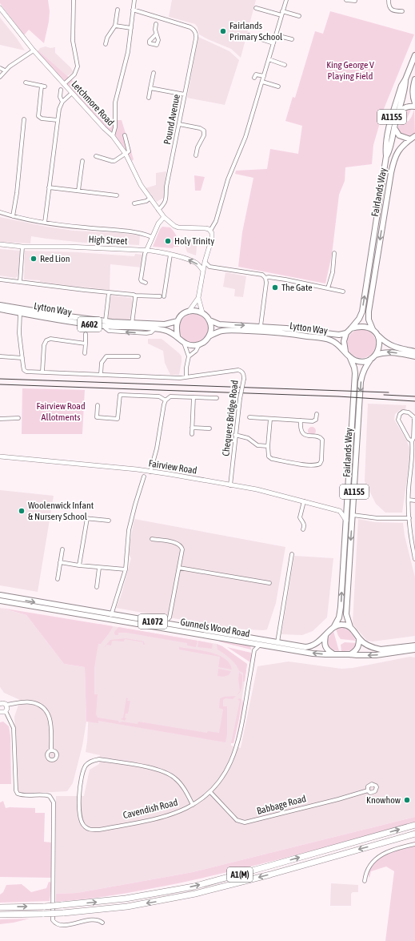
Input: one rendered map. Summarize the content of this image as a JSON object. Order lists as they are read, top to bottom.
{
  "streets": {
    "highway": ["A1(M)"],
    "main road": [
      "A1155",
      "Fairlands Way",
      "Lytton Way",
      "A602",
      "A1072",
      "Gunnels Wood Road"
    ],
    "street": [
      "Letchmore Road",
      "Pound Avenue",
      "High Street",
      "Chequers Bridge Road",
      "Fairview Road",
      "Babbage Road",
      "Cavendish Road"
    ]
  },
  "crossings": [
    ["Letchmore Road", "Pound Avenue"],
    ["A1155", "Fairlands Way"],
    ["Fairlands Way", "Lytton Way"],
    ["Fairlands Way", "Gunnels Wood Road"],
    ["High Street", "Lytton Way"],
    ["Chequers Bridge Road", "Fairview Road"],
    ["Babbage Road", "Cavendish Road"]
  ],
  "parks": ["King George V Playing Field", "Fairview Road Allotments"],
  "places": [
    "Fairlands Primary School",
    "Holy Trinity",
    "Red Lion",
    "The Gate",
    "Woolenwick Infant & Nursery School",
    "Knowhow"
  ]
}
